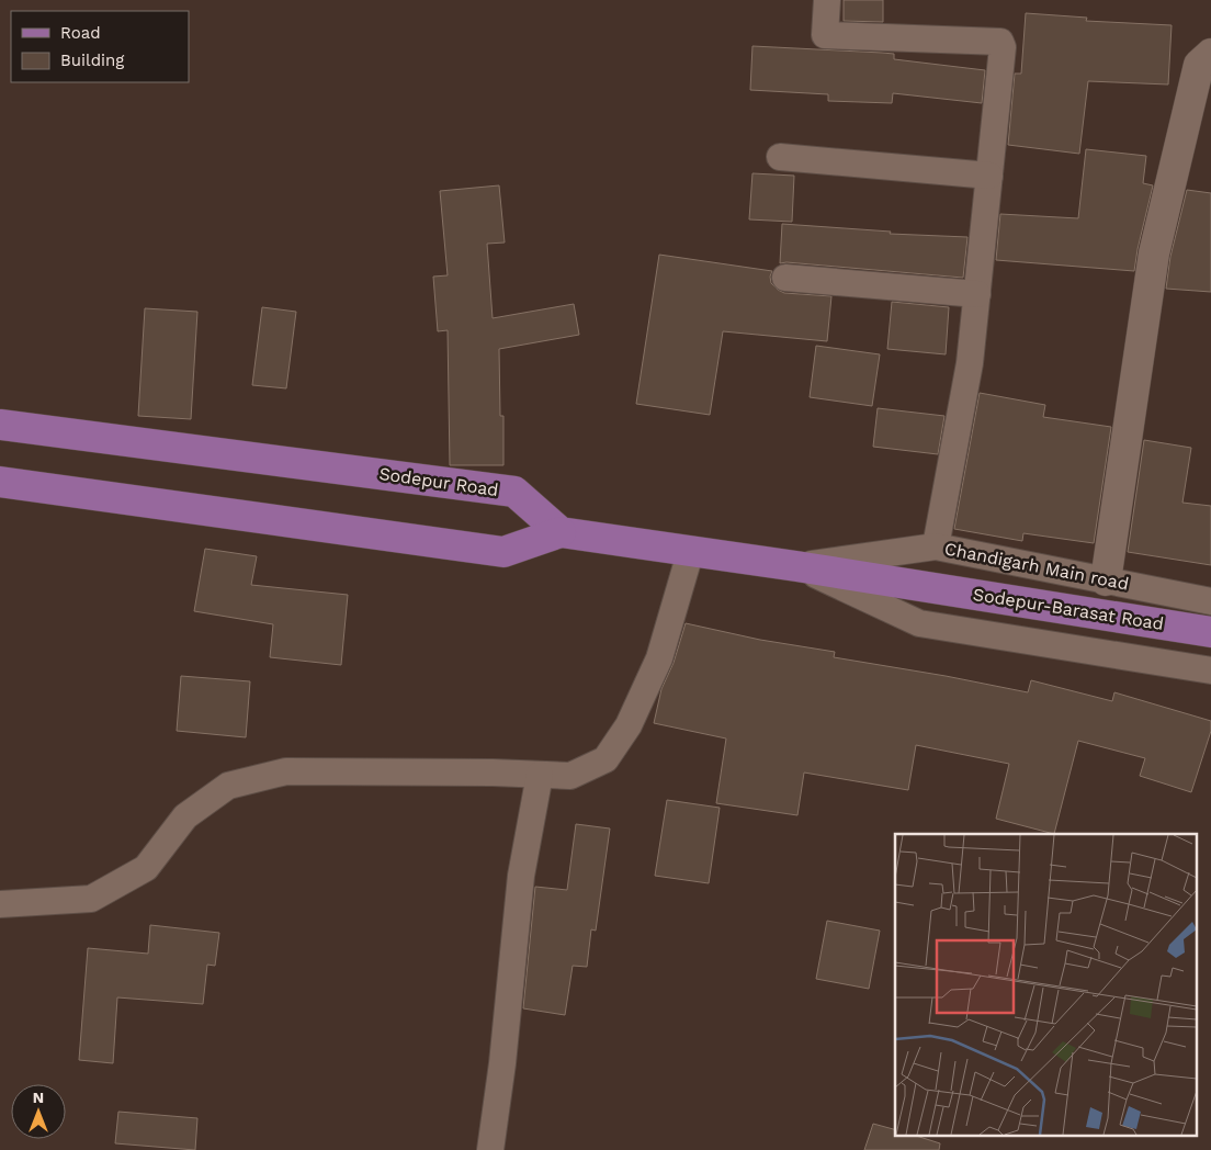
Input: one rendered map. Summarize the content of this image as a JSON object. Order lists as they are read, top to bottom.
{
  "streets": {
    "main road": ["Sodepur Road", "Sodepur-Barasat Road"],
    "street": ["Chandigarh Main road"]
  },
  "crossings": [
    ["Chandigarh Main road", "Sodepur-Barasat Road"]
  ],
  "legend": ["Road", "Building"],
  "north": "top"
}
